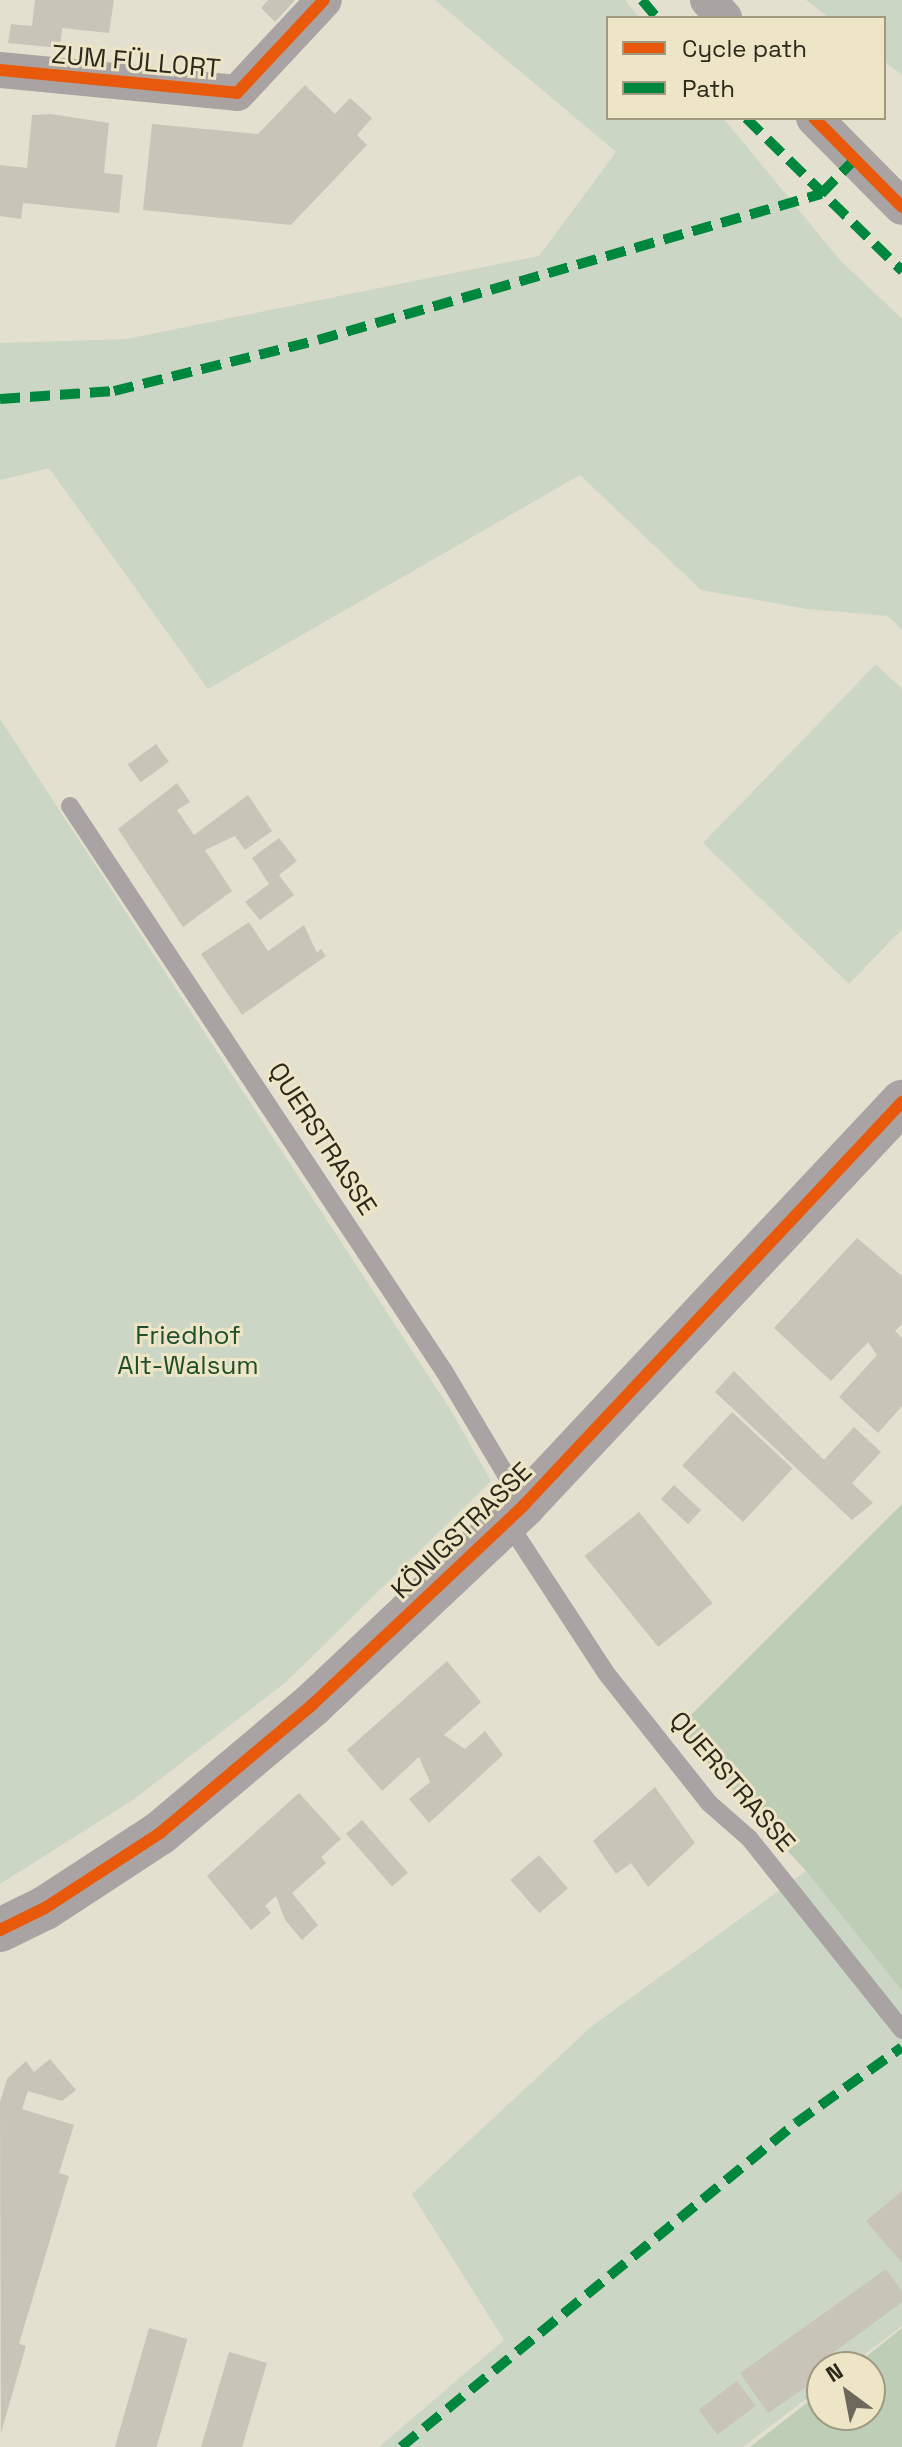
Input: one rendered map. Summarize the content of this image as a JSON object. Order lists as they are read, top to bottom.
{
  "streets": {
    "street": ["ZUM FÜLLORT", "KÖNIGSTRASSE"],
    "lane": ["QUERSTRASSE"]
  },
  "crossings": [
    ["QUERSTRASSE", "KÖNIGSTRASSE"]
  ],
  "parks": ["Friedhof Alt-Walsum"],
  "legend": ["Cycle path", "Path"],
  "north": "top left"
}
